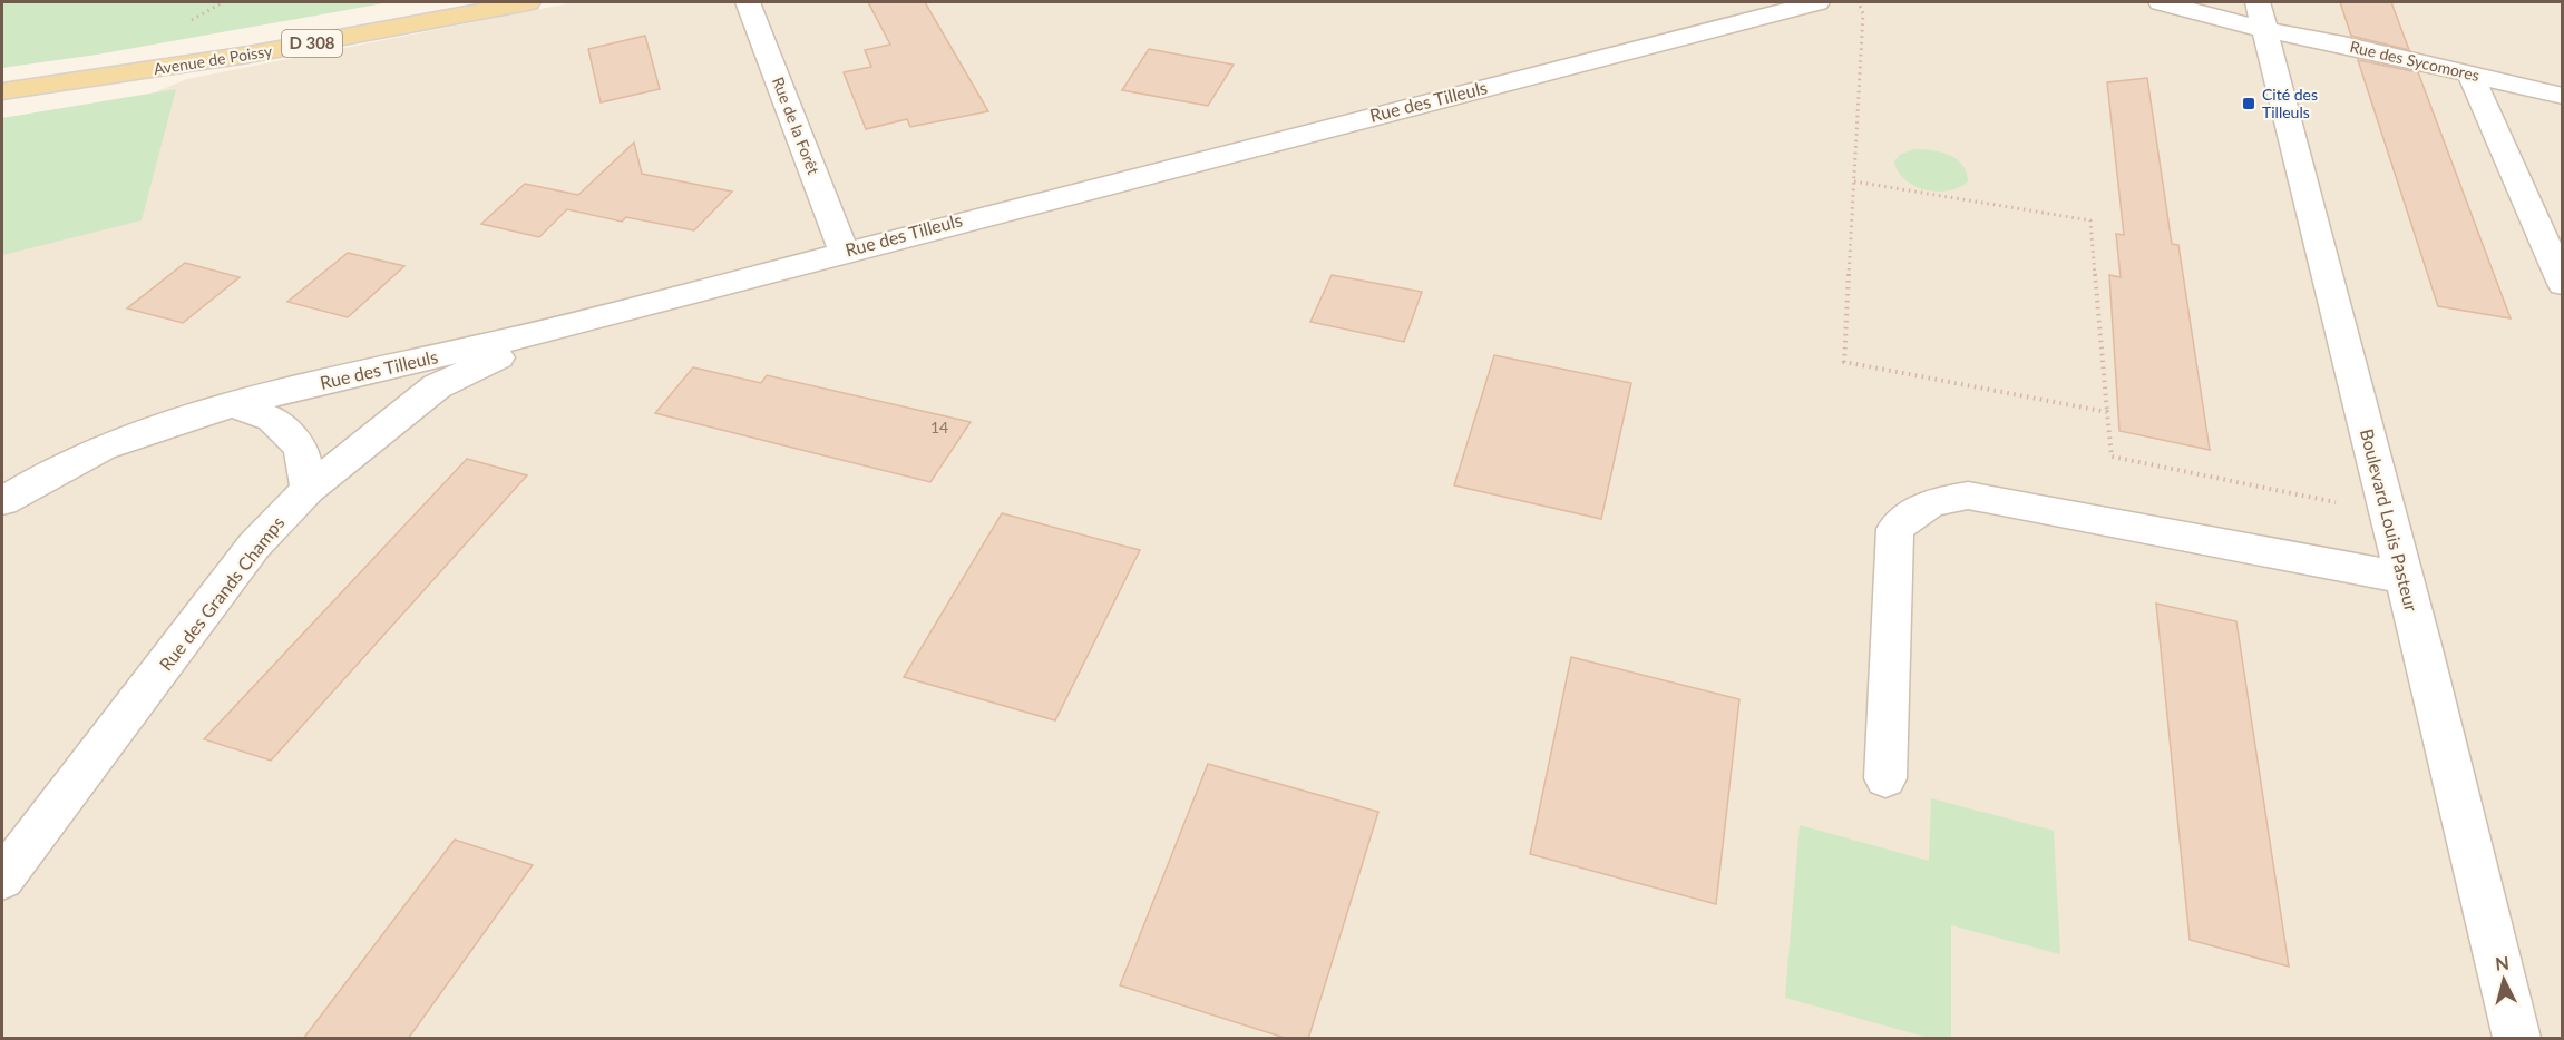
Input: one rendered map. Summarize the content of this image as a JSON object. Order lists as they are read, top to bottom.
{
  "streets": {
    "main road": ["D 308", "Avenue de Poissy"],
    "street": [
      "Rue des Sycomores",
      "Rue des Tilleuls",
      "Rue de la Forêt",
      "Boulevard Louis Pasteur",
      "Rue des Grands Champs"
    ]
  },
  "crossings": [
    ["D 308", "Avenue de Poissy"],
    ["Rue des Sycomores", "Boulevard Louis Pasteur"],
    ["Rue des Tilleuls", "Rue de la Forêt"],
    ["Rue des Tilleuls", "Rue des Grands Champs"]
  ],
  "places": {
    "transit": ["Cité des Tilleuls"]
  },
  "house_numbers": ["14"],
  "north": "top"
}
